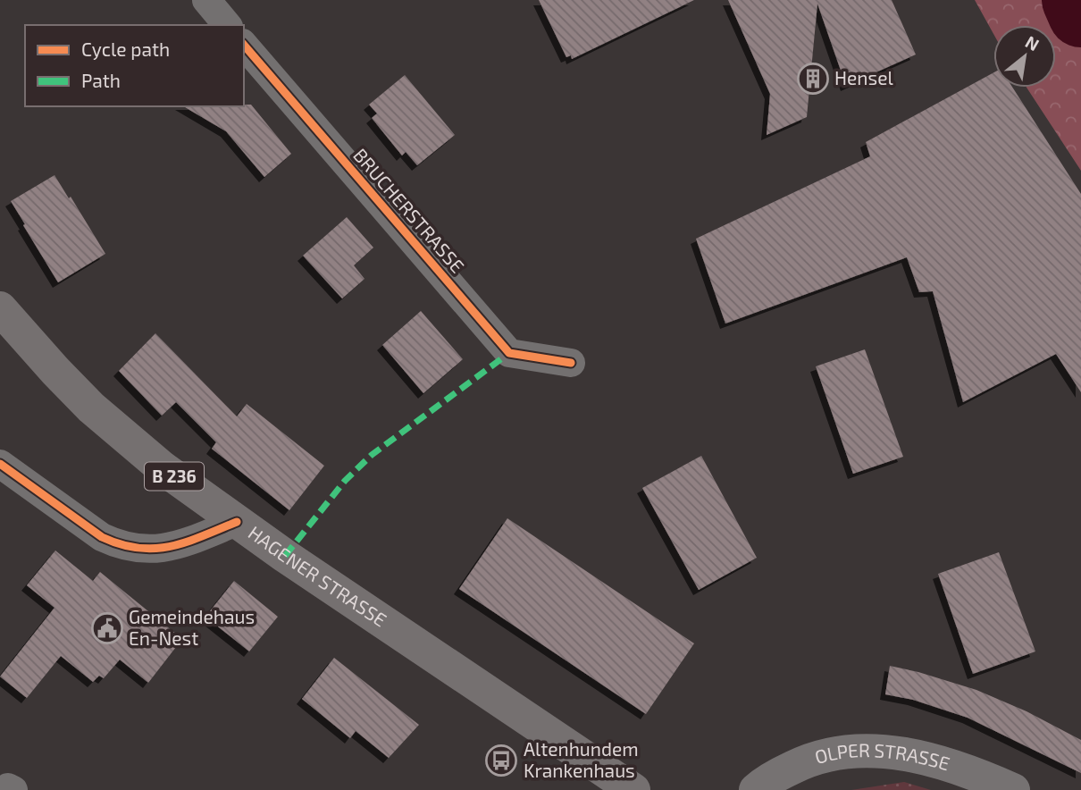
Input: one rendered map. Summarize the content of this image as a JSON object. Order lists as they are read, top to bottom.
{
  "streets": {
    "main road": ["B 236", "HAGENER STRASSE", "OLPER STRASSE"],
    "street": ["BRUCHERSTRASSE"]
  },
  "places": {
    "building": ["Hensel"],
    "public building": ["Gemeindehaus En-Nest"],
    "bus stop": ["Altenhundem Krankenhaus"]
  },
  "legend": ["Cycle path", "Path"],
  "north": "top right"
}
